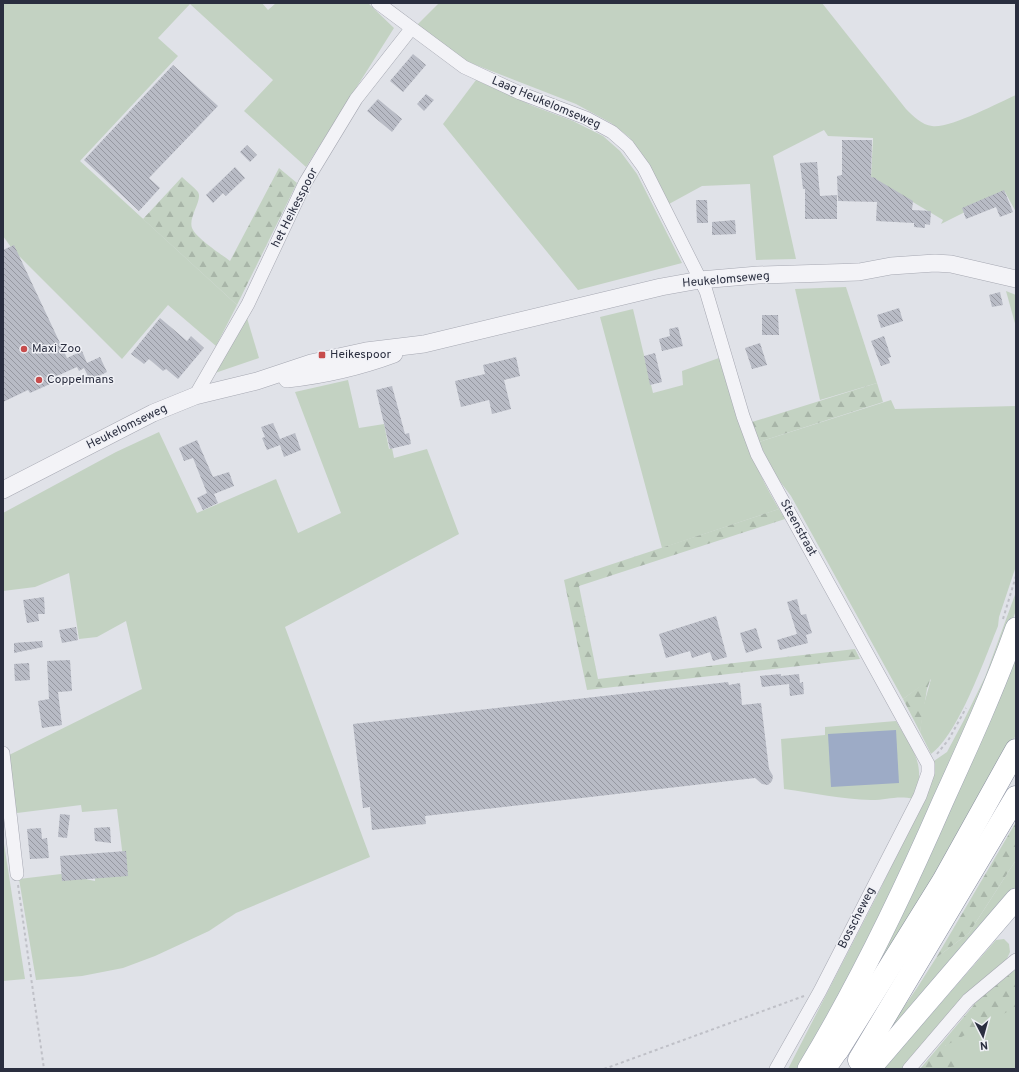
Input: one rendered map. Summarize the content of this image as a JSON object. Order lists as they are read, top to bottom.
{
  "streets": {
    "street": [
      "Laag Heukelomseweg",
      "het Heikesspoor",
      "Heukelomseweg",
      "Steenstraat",
      "Bosscheweg"
    ]
  },
  "crossings": [
    ["Laag Heukelomseweg", "het Heikesspoor"],
    ["Laag Heukelomseweg", "Heukelomseweg"],
    ["Laag Heukelomseweg", "Steenstraat"],
    ["het Heikesspoor", "Heukelomseweg"],
    ["Heukelomseweg", "Steenstraat"],
    ["Steenstraat", "Bosscheweg"]
  ],
  "places": {
    "other": ["Maxi Zoo", "Coppelmans"],
    "transit": ["Heikespoor"]
  },
  "north": "bottom"
}
